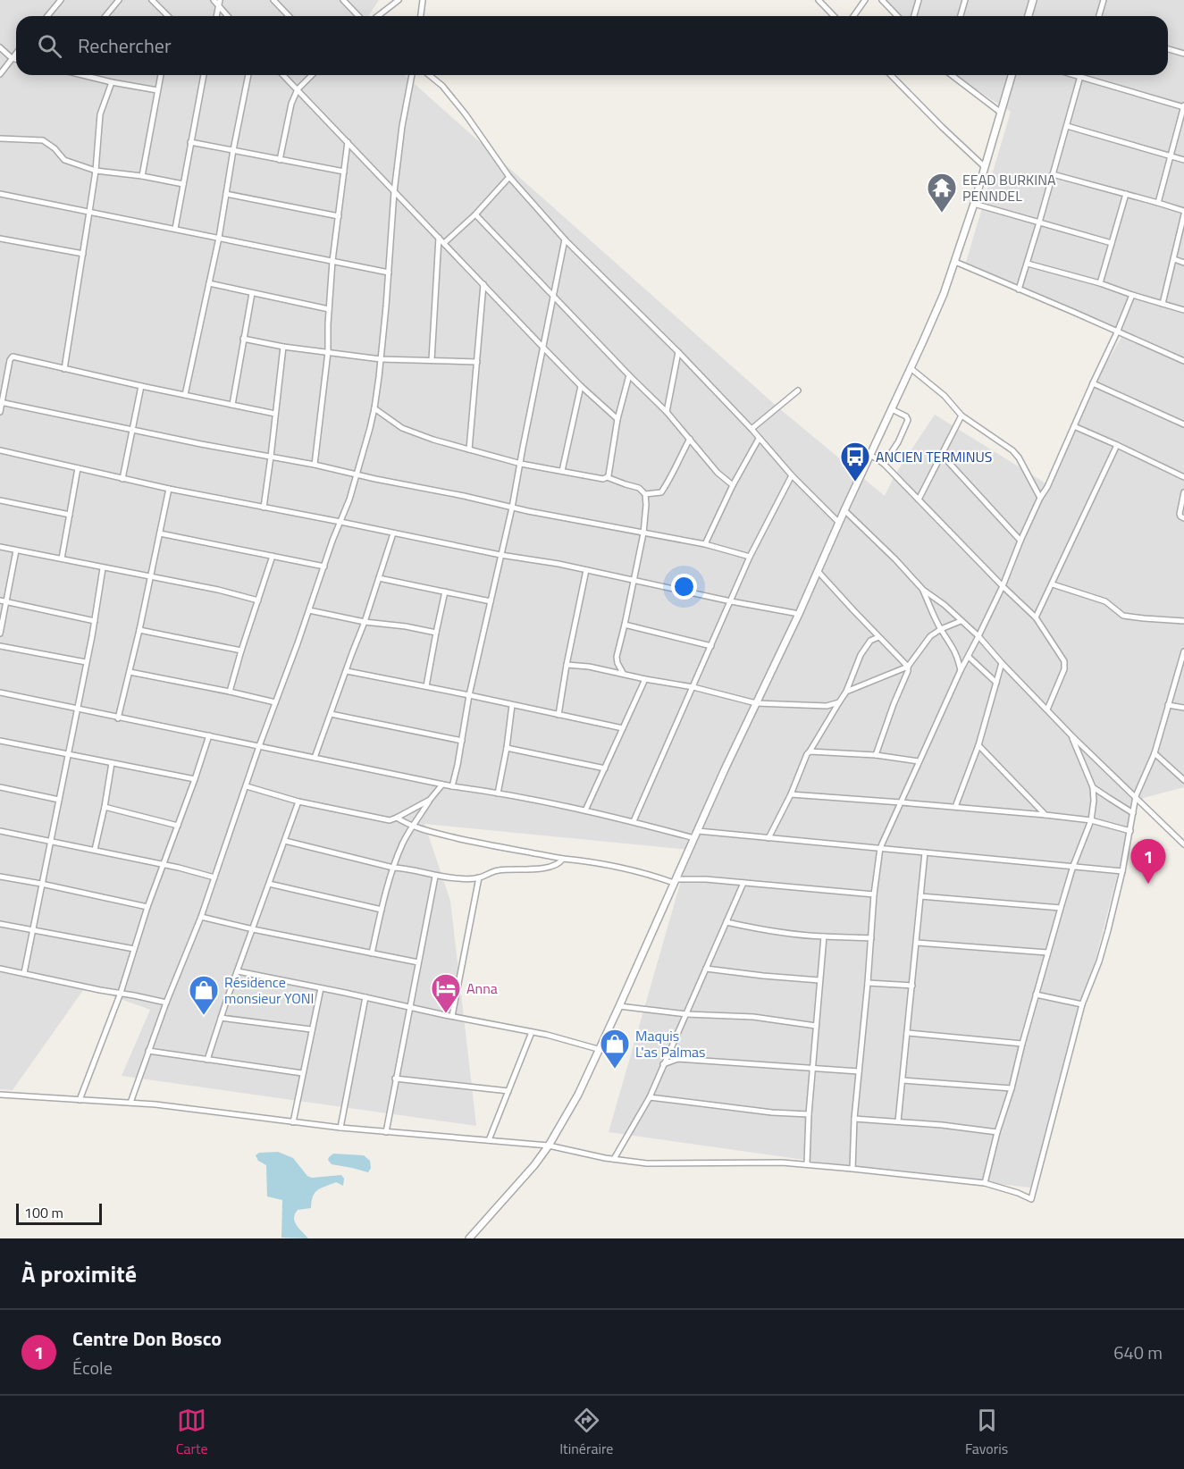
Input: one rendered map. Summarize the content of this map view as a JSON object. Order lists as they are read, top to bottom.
{
  "places": {
    "temple": ["EEAD BURKINA PENNDEL"],
    "bus stop": ["ANCIEN TERMINUS"],
    "hotel": ["Anna"],
    "shop": ["Résidence monsieur YONI", "Maquis L'as Palmas"]
  },
  "scale_bar": "100 m",
  "page": {
    "search": "Rechercher",
    "pins": "1",
    "scale": "100 m",
    "heading": "À proximité",
    "list": [
      {
        "mark": "1",
        "name": "Centre Don Bosco",
        "note": "École",
        "value": "640 m"
      }
    ],
    "nav": ["Carte", "Itinéraire", "Favoris"]
  }
}
